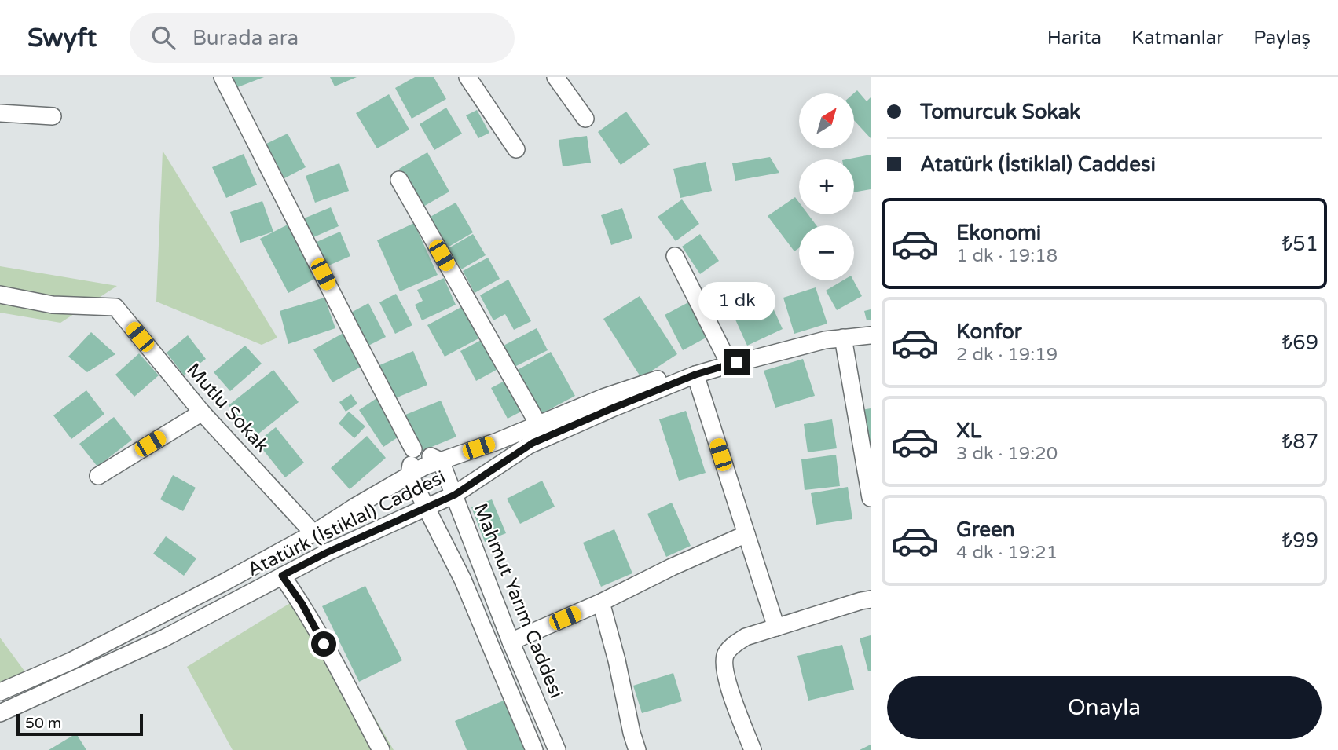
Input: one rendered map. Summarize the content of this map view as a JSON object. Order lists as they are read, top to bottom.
{
  "streets": {
    "street": ["Mutlu Sokak", "Atatürk (İstiklal) Caddesi", "Mahmut Yarım Caddesi"]
  },
  "crossings": [
    ["Mutlu Sokak", "Atatürk (İstiklal) Caddesi"],
    ["Atatürk (İstiklal) Caddesi", "Mahmut Yarım Caddesi"]
  ],
  "scale_bar": "50 m",
  "north": "top right",
  "page": {
    "header": "Swyft",
    "search": "Burada ara",
    "nav": ["Harita", "Katmanlar", "Paylaş"],
    "banner": ["Tomurcuk Sokak", "Atatürk (İstiklal) Caddesi"],
    "map_buttons": ["+", "−"],
    "list": [
      {
        "name": "Ekonomi",
        "note": "1 dk · 19:18",
        "value": "₺51"
      },
      {
        "name": "Konfor",
        "note": "2 dk · 19:19",
        "value": "₺69"
      },
      {
        "name": "XL",
        "note": "3 dk · 19:20",
        "value": "₺87"
      },
      {
        "name": "Green",
        "note": "4 dk · 19:21",
        "value": "₺99"
      }
    ],
    "bubble": "1 dk",
    "buttons": "Onayla",
    "scale": "50 m"
  }
}
